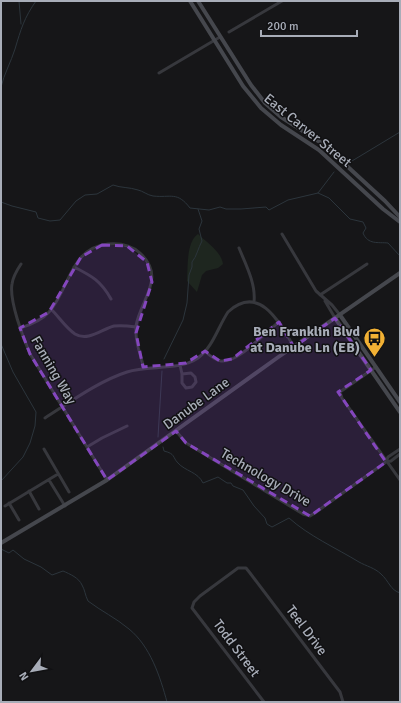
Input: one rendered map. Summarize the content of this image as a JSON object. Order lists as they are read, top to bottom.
{
  "streets": {
    "street": [
      "East Carver Street",
      "Fanning Way",
      "Danube Lane",
      "Technology Drive",
      "Teel Drive",
      "Todd Street"
    ]
  },
  "crossings": [
    ["Fanning Way", "Danube Lane"],
    ["Danube Lane", "Technology Drive"],
    ["Teel Drive", "Todd Street"]
  ],
  "places": {
    "bus stop": ["Ben Franklin Blvd at Danube Ln (EB)"]
  },
  "scale_bar": "200 m",
  "north": "bottom left"
}
